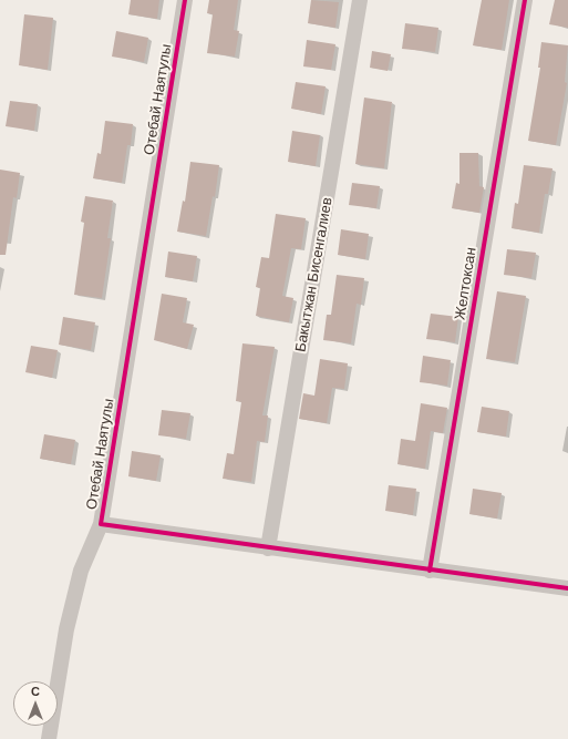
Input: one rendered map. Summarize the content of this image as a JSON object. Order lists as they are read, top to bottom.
{
  "streets": {
    "street": ["Отебай Наятулы", "Бакытжан Бисенгалиев", "Желтоксан"]
  },
  "crossings": [
    ["Отебай Наятулы", "Бакытжан Бисенгалиев"],
    ["Отебай Наятулы", "Желтоксан"]
  ],
  "north": "top"
}
